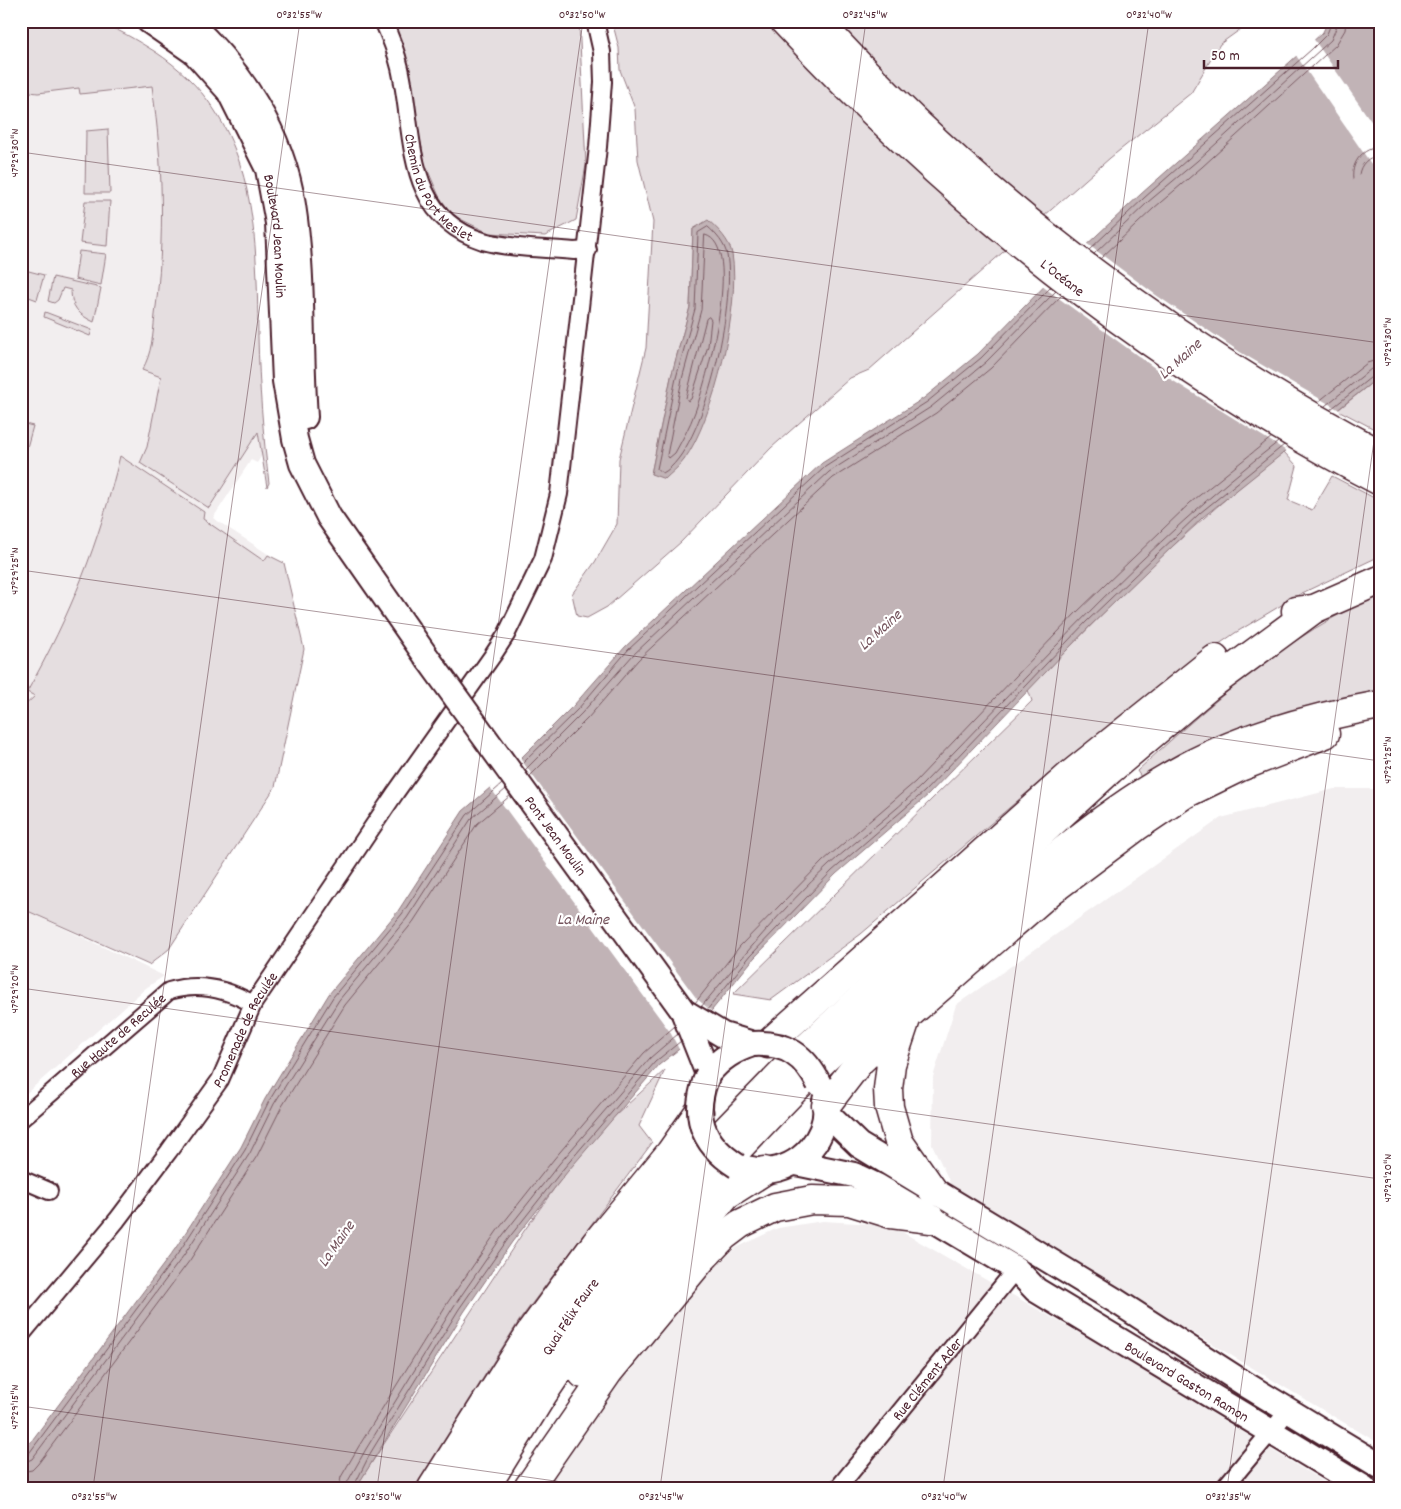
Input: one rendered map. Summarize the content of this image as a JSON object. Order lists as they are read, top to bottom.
{
  "streets": {
    "highway": ["L’Océane", "Quai Félix Faure"],
    "main road": ["Boulevard Jean Moulin", "Pont Jean Moulin", "Boulevard Gaston Ramon"],
    "street": [
      "Chemin du Port Meslet",
      "Promenade de Reculée",
      "Rue Haute de Reculée",
      "Rue Clément Ader"
    ]
  },
  "crossings": [
    ["Chemin du Port Meslet", "Promenade de Reculée"],
    ["Boulevard Jean Moulin", "Pont Jean Moulin"],
    ["Pont Jean Moulin", "Boulevard Gaston Ramon"],
    ["Promenade de Reculée", "Rue Haute de Reculée"],
    ["Rue Clément Ader", "Boulevard Gaston Ramon"]
  ],
  "water": ["La Maine"],
  "scale_bar": "50 m",
  "coordinates": [
    "0°32'55\"W",
    "0°32'50\"W",
    "0°32'45\"W",
    "0°32'40\"W",
    "47°29'30\"N",
    "47°29'25\"N",
    "47°29'20\"N",
    "47°29'15\"N",
    "0°32'35\"W"
  ]
}
